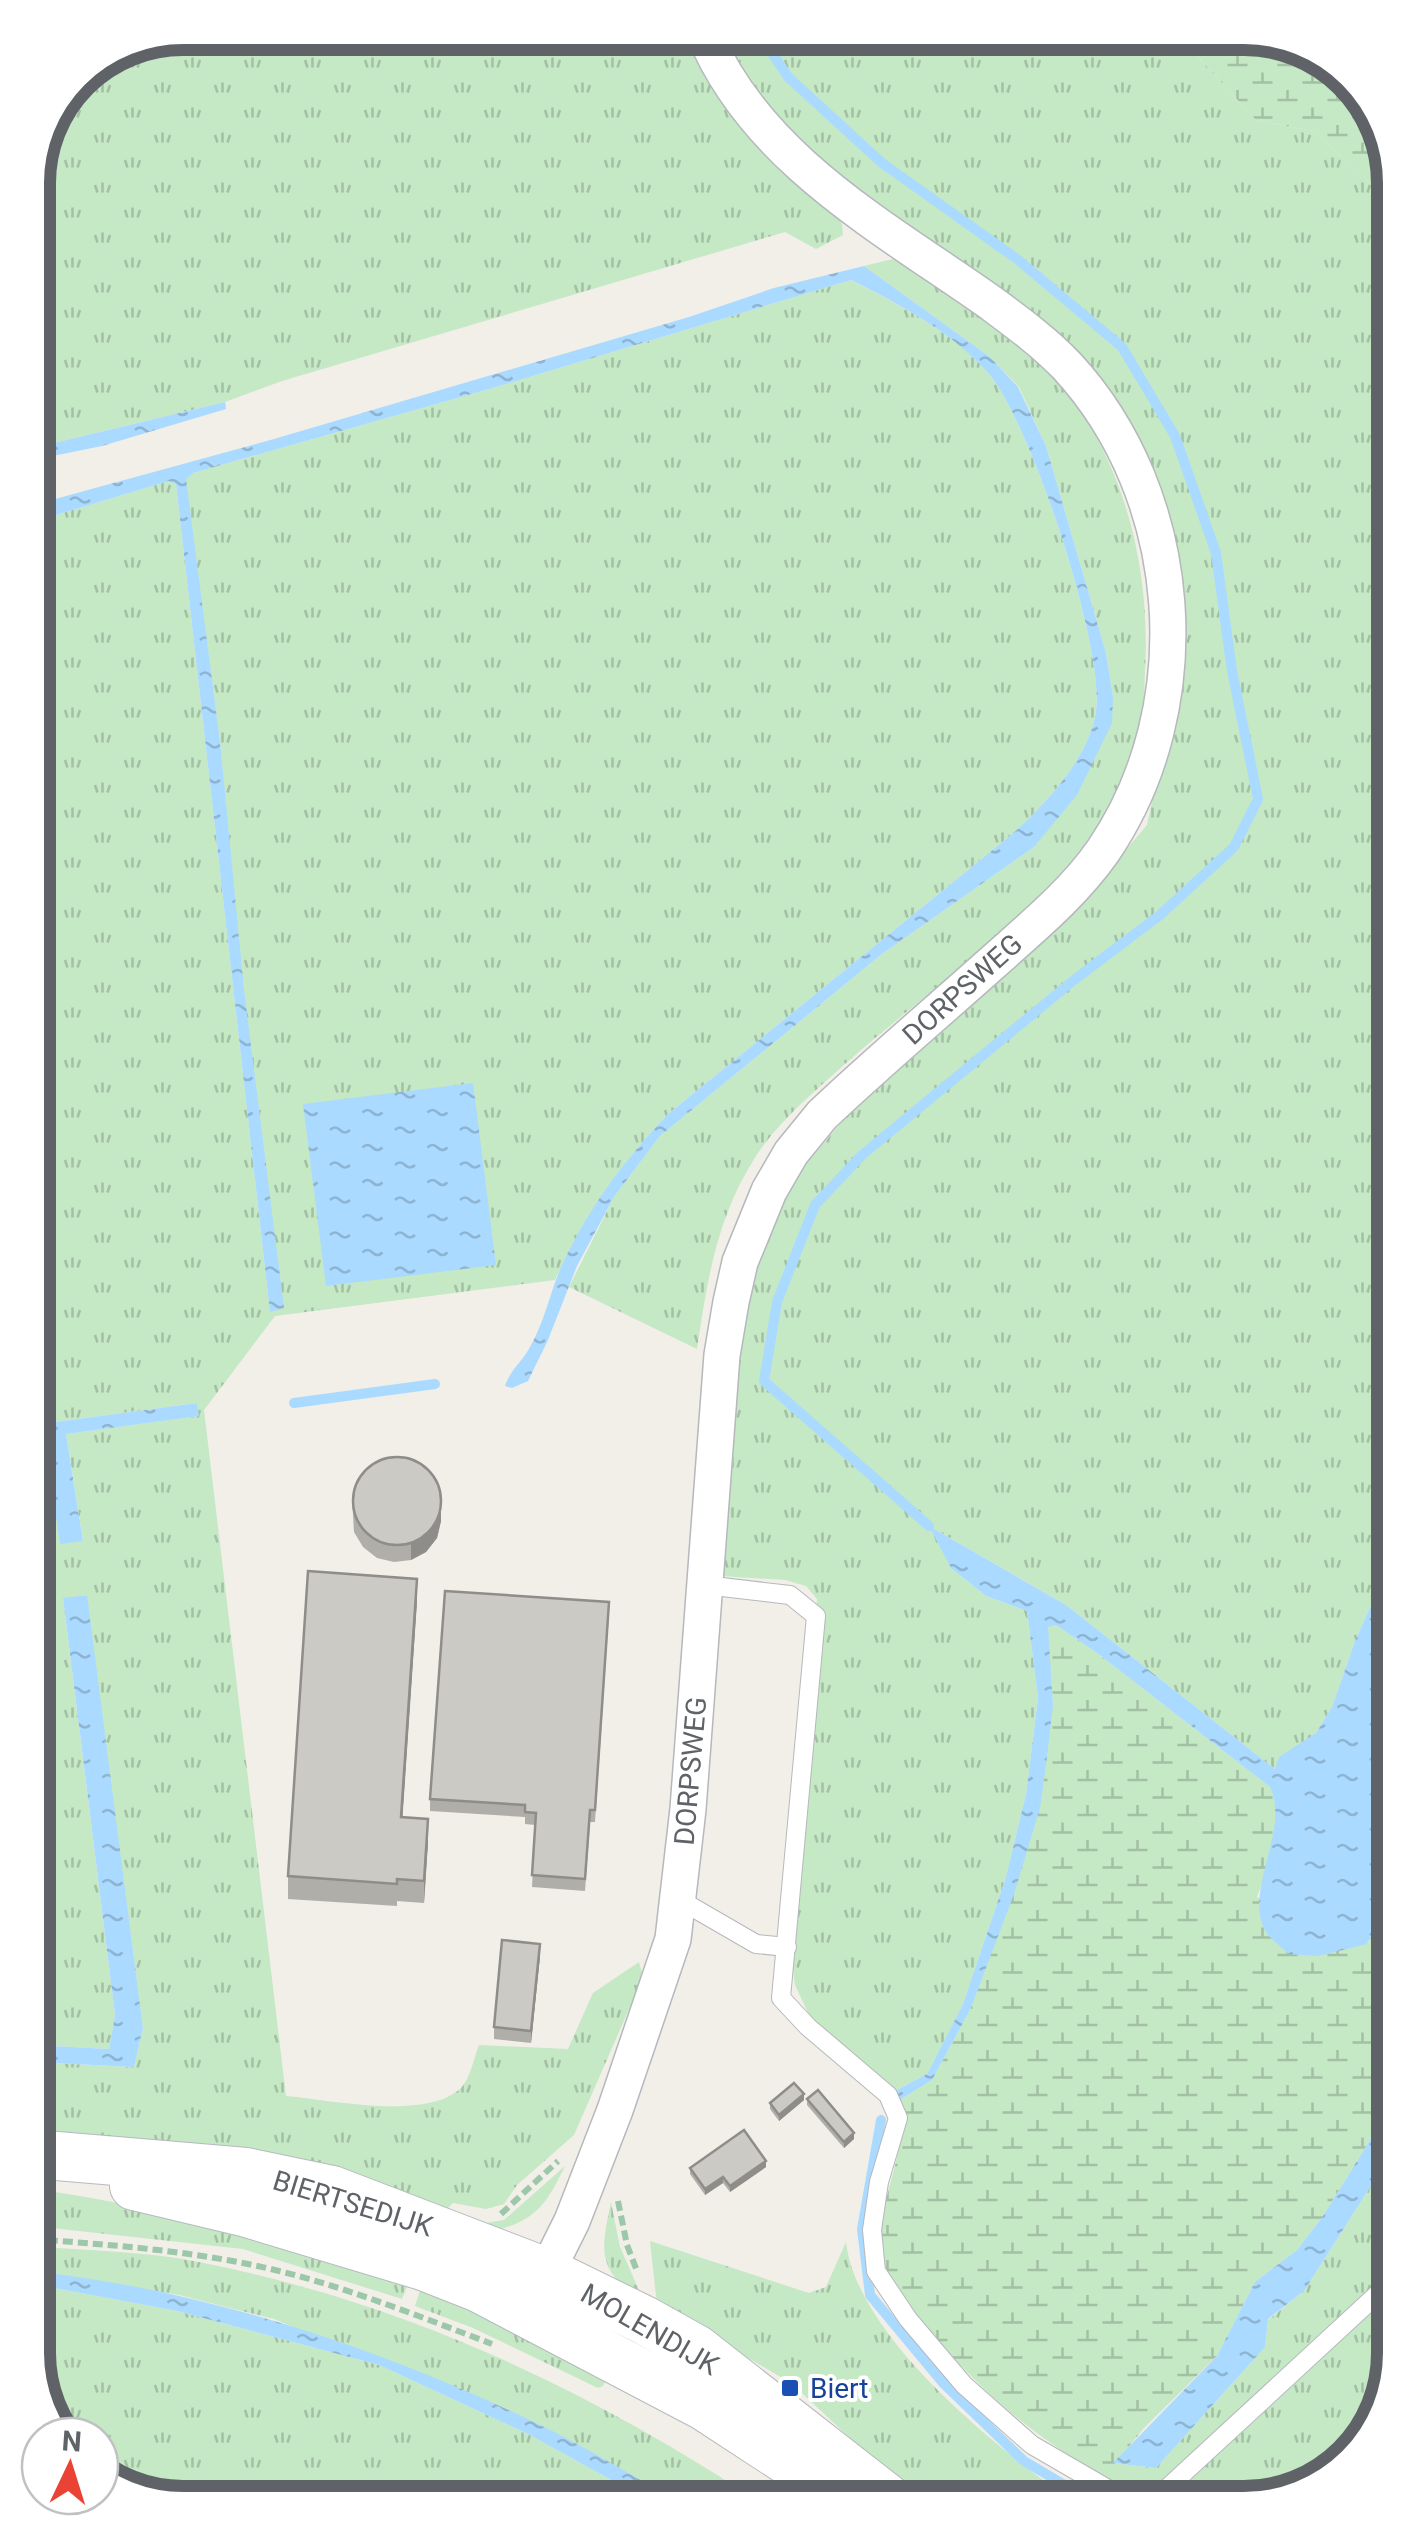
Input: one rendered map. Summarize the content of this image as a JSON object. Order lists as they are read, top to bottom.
{
  "streets": {
    "main road": ["BIERTSEDIJK", "MOLENDIJK"],
    "street": ["DORPSWEG"]
  },
  "crossings": [
    ["DORPSWEG", "BIERTSEDIJK"],
    ["DORPSWEG", "MOLENDIJK"],
    ["BIERTSEDIJK", "MOLENDIJK"]
  ],
  "places": {
    "transit": ["Biert"]
  },
  "north": "top"
}
